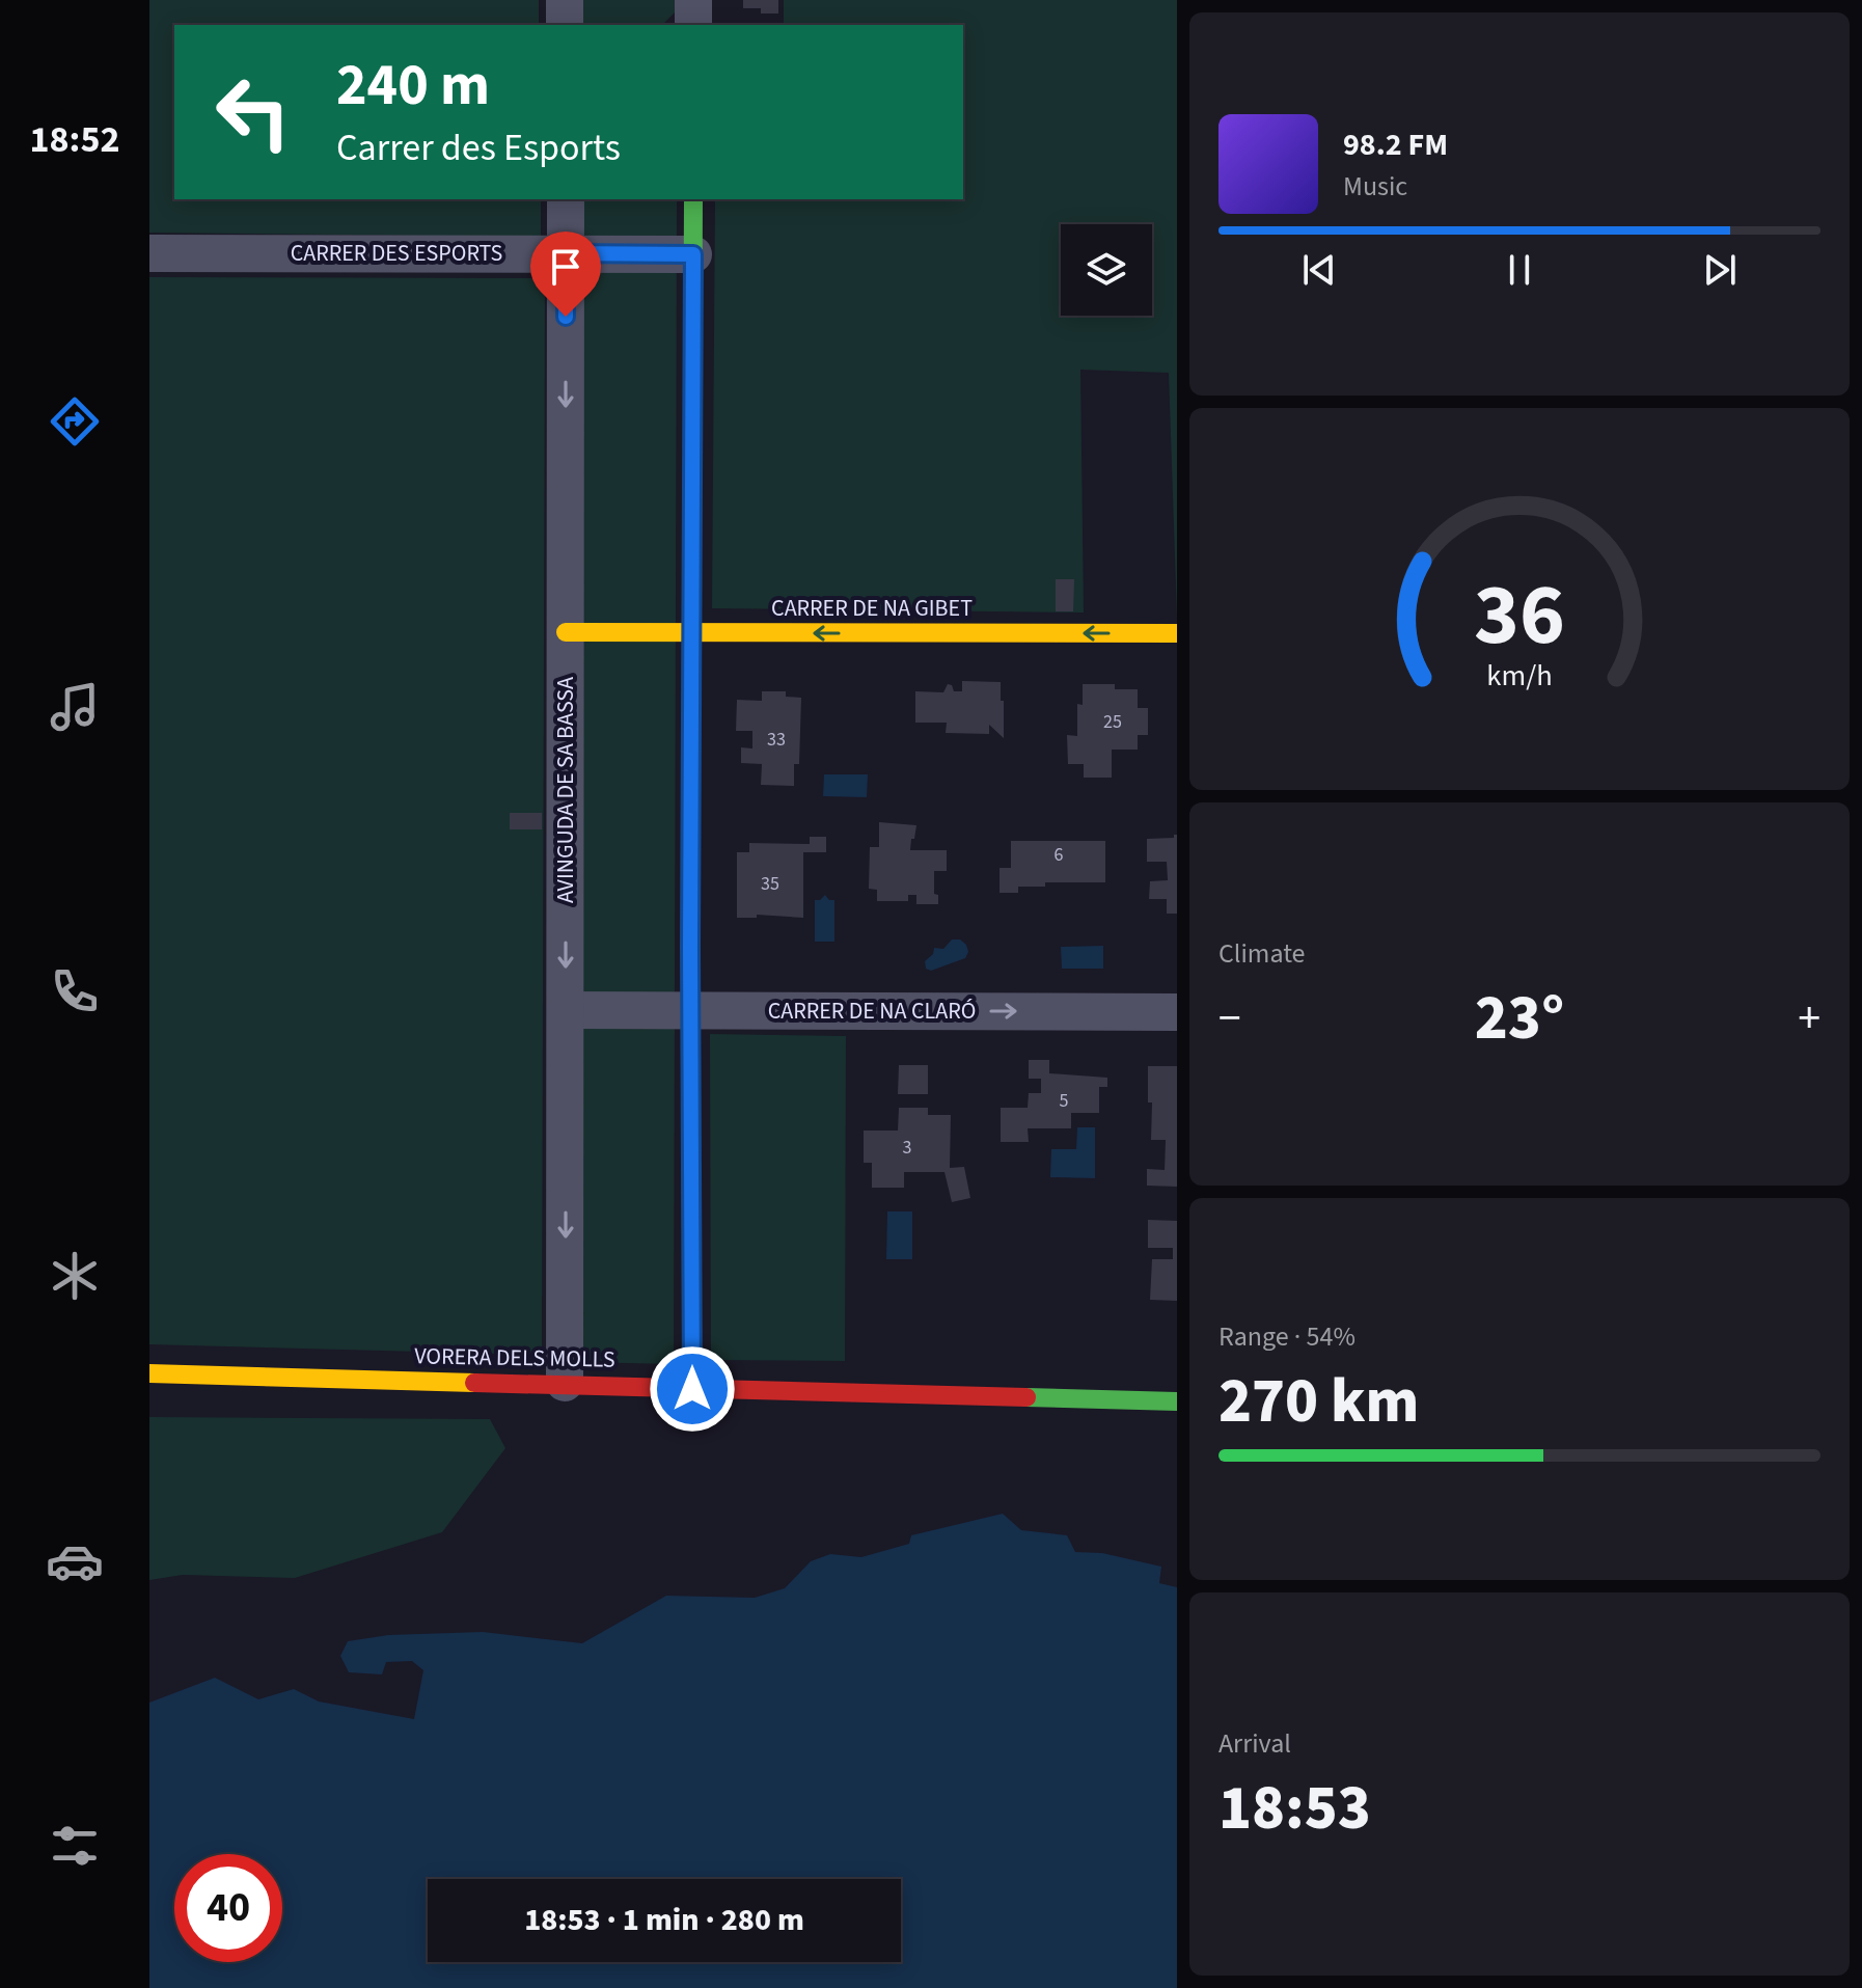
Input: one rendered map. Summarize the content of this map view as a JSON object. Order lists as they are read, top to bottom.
{
  "streets": {
    "street": [
      "CARRER DES ESPORTS",
      "CARRER DE NA GIBET",
      "AVINGUDA DE SA BASSA",
      "CARRER DE NA CLARÓ",
      "VORERA DELS MOLLS"
    ]
  },
  "crossings": [
    ["CARRER DES ESPORTS", "AVINGUDA DE SA BASSA"],
    ["CARRER DE NA GIBET", "AVINGUDA DE SA BASSA"],
    ["AVINGUDA DE SA BASSA", "CARRER DE NA CLARÓ"],
    ["AVINGUDA DE SA BASSA", "VORERA DELS MOLLS"]
  ],
  "one_way": ["CARRER DE NA GIBET", "CARRER DE NA CLARÓ"],
  "house_numbers": [
    "25",
    "33",
    "6",
    "35",
    "5",
    "3"
  ],
  "page": {
    "tabs": "18:52",
    "turn": ["240 m", "Carrer des Esports"],
    "song": ["98.2 FM", "Music"],
    "tile": [
      "Climate",
      ["Range · 54%", "270 km"],
      ["Arrival", "18:53"]
    ],
    "heat": ["−", "23°", "+"],
    "limit": "40",
    "trip": "18:53 · 1 min · 280 m",
    "gauge": ["36", "km/h"]
  }
}
